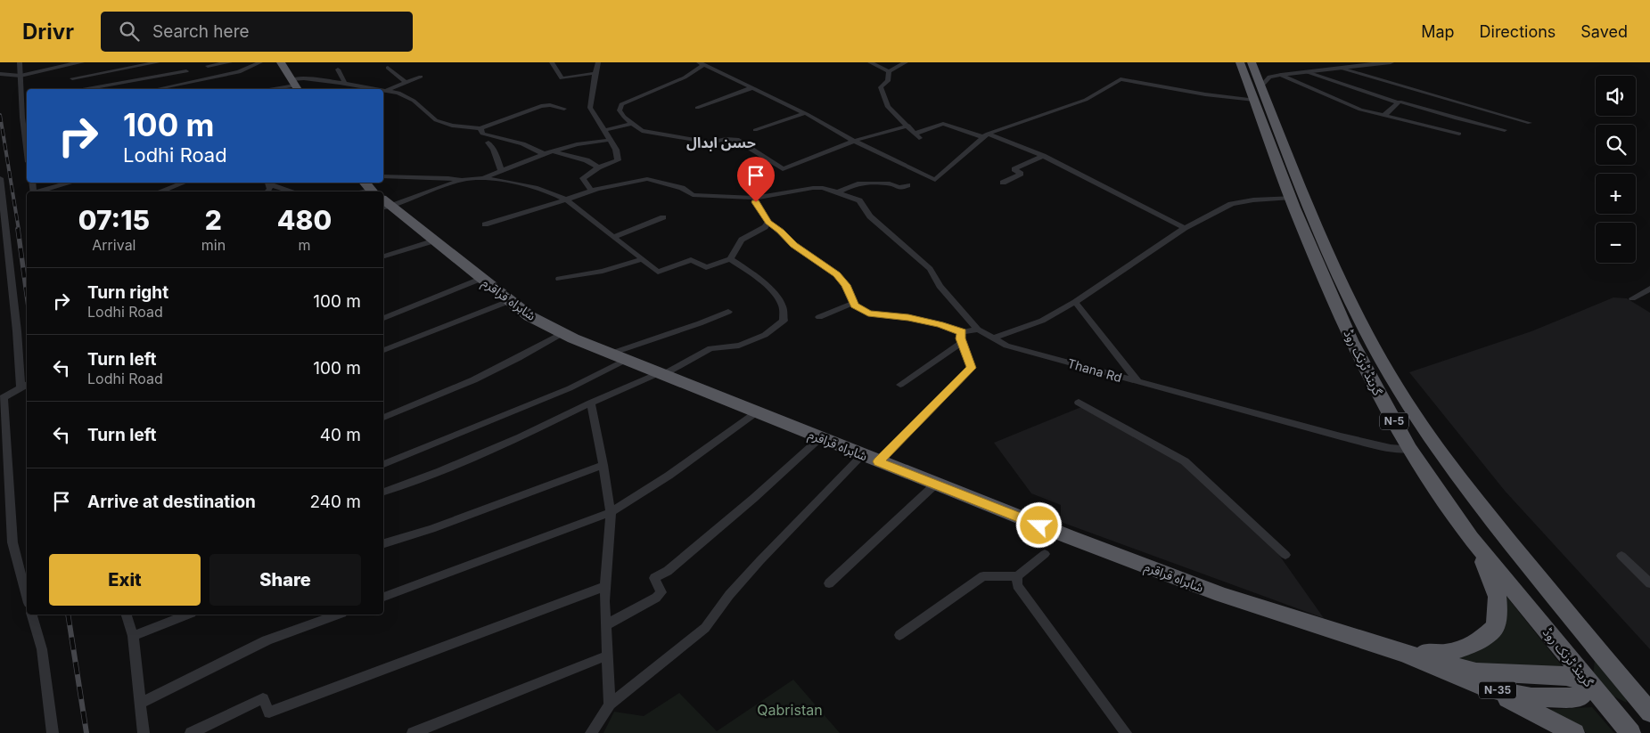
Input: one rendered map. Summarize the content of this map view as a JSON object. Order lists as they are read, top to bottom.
{
  "streets": {
    "highway": [
      "شاہراہ قراقرم",
      "گرینڈ ٹرنک روڈ",
      "N-5",
      "N-35"
    ],
    "street": ["Thana Rd"]
  },
  "crossings": [
    ["شاہراہ قراقرم", "گرینڈ ٹرنک روڈ"],
    ["گرینڈ ٹرنک روڈ", "Thana Rd"]
  ],
  "districts": ["حسن ابدال"],
  "parks": ["Qabristan"],
  "page": {
    "header": "Drivr",
    "search": "Search here",
    "nav": ["Map", "Directions", "Saved"],
    "map_buttons": ["+", "−"],
    "turn": ["100 m", "Lodhi Road"],
    "eta": [
      "07:15",
      "Arrival",
      "2",
      "min",
      "480",
      "m"
    ],
    "list": [
      {
        "name": "Turn right",
        "note": "Lodhi Road",
        "value": "100 m"
      },
      {
        "name": "Turn left",
        "note": "Lodhi Road",
        "value": "100 m"
      },
      {
        "name": "Turn left",
        "value": "40 m"
      },
      {
        "name": "Arrive at destination",
        "value": "240 m"
      }
    ],
    "buttons": ["Exit", "Share"]
  }
}
